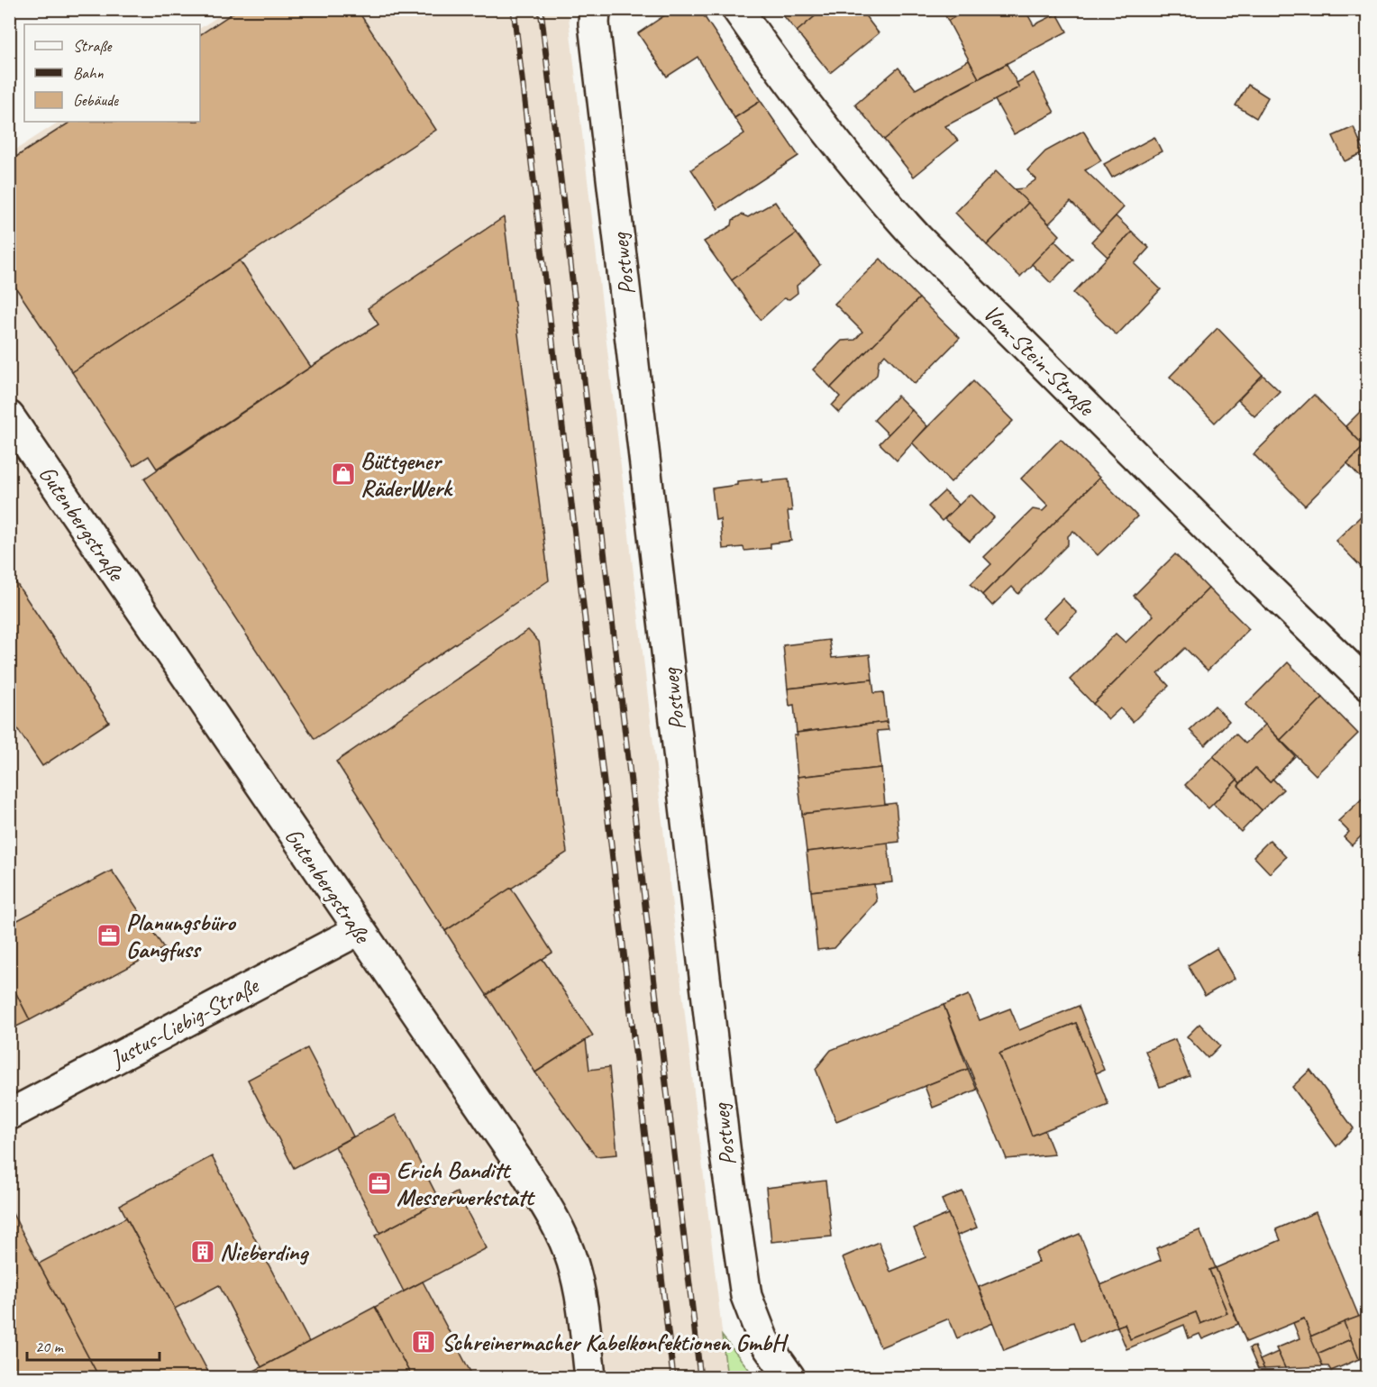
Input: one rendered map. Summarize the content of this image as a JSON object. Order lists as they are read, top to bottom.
{
  "streets": {
    "street": [
      "Postweg",
      "Vom-Stein-Straße",
      "Gutenbergstraße",
      "Justus-Liebig-Straße"
    ]
  },
  "crossings": [
    ["Gutenbergstraße", "Justus-Liebig-Straße"]
  ],
  "places": {
    "shop": ["Büttgener RäderWerk"],
    "office": ["Planungsbüro Gangfuss", "Erich Banditt Messerwerkstatt"],
    "building": ["Nieberding", "Schreinermacher Kabelkonfektionen GmbH"]
  },
  "legend": ["Straße", "Bahn", "Gebäude"],
  "scale_bar": "20 m"
}
